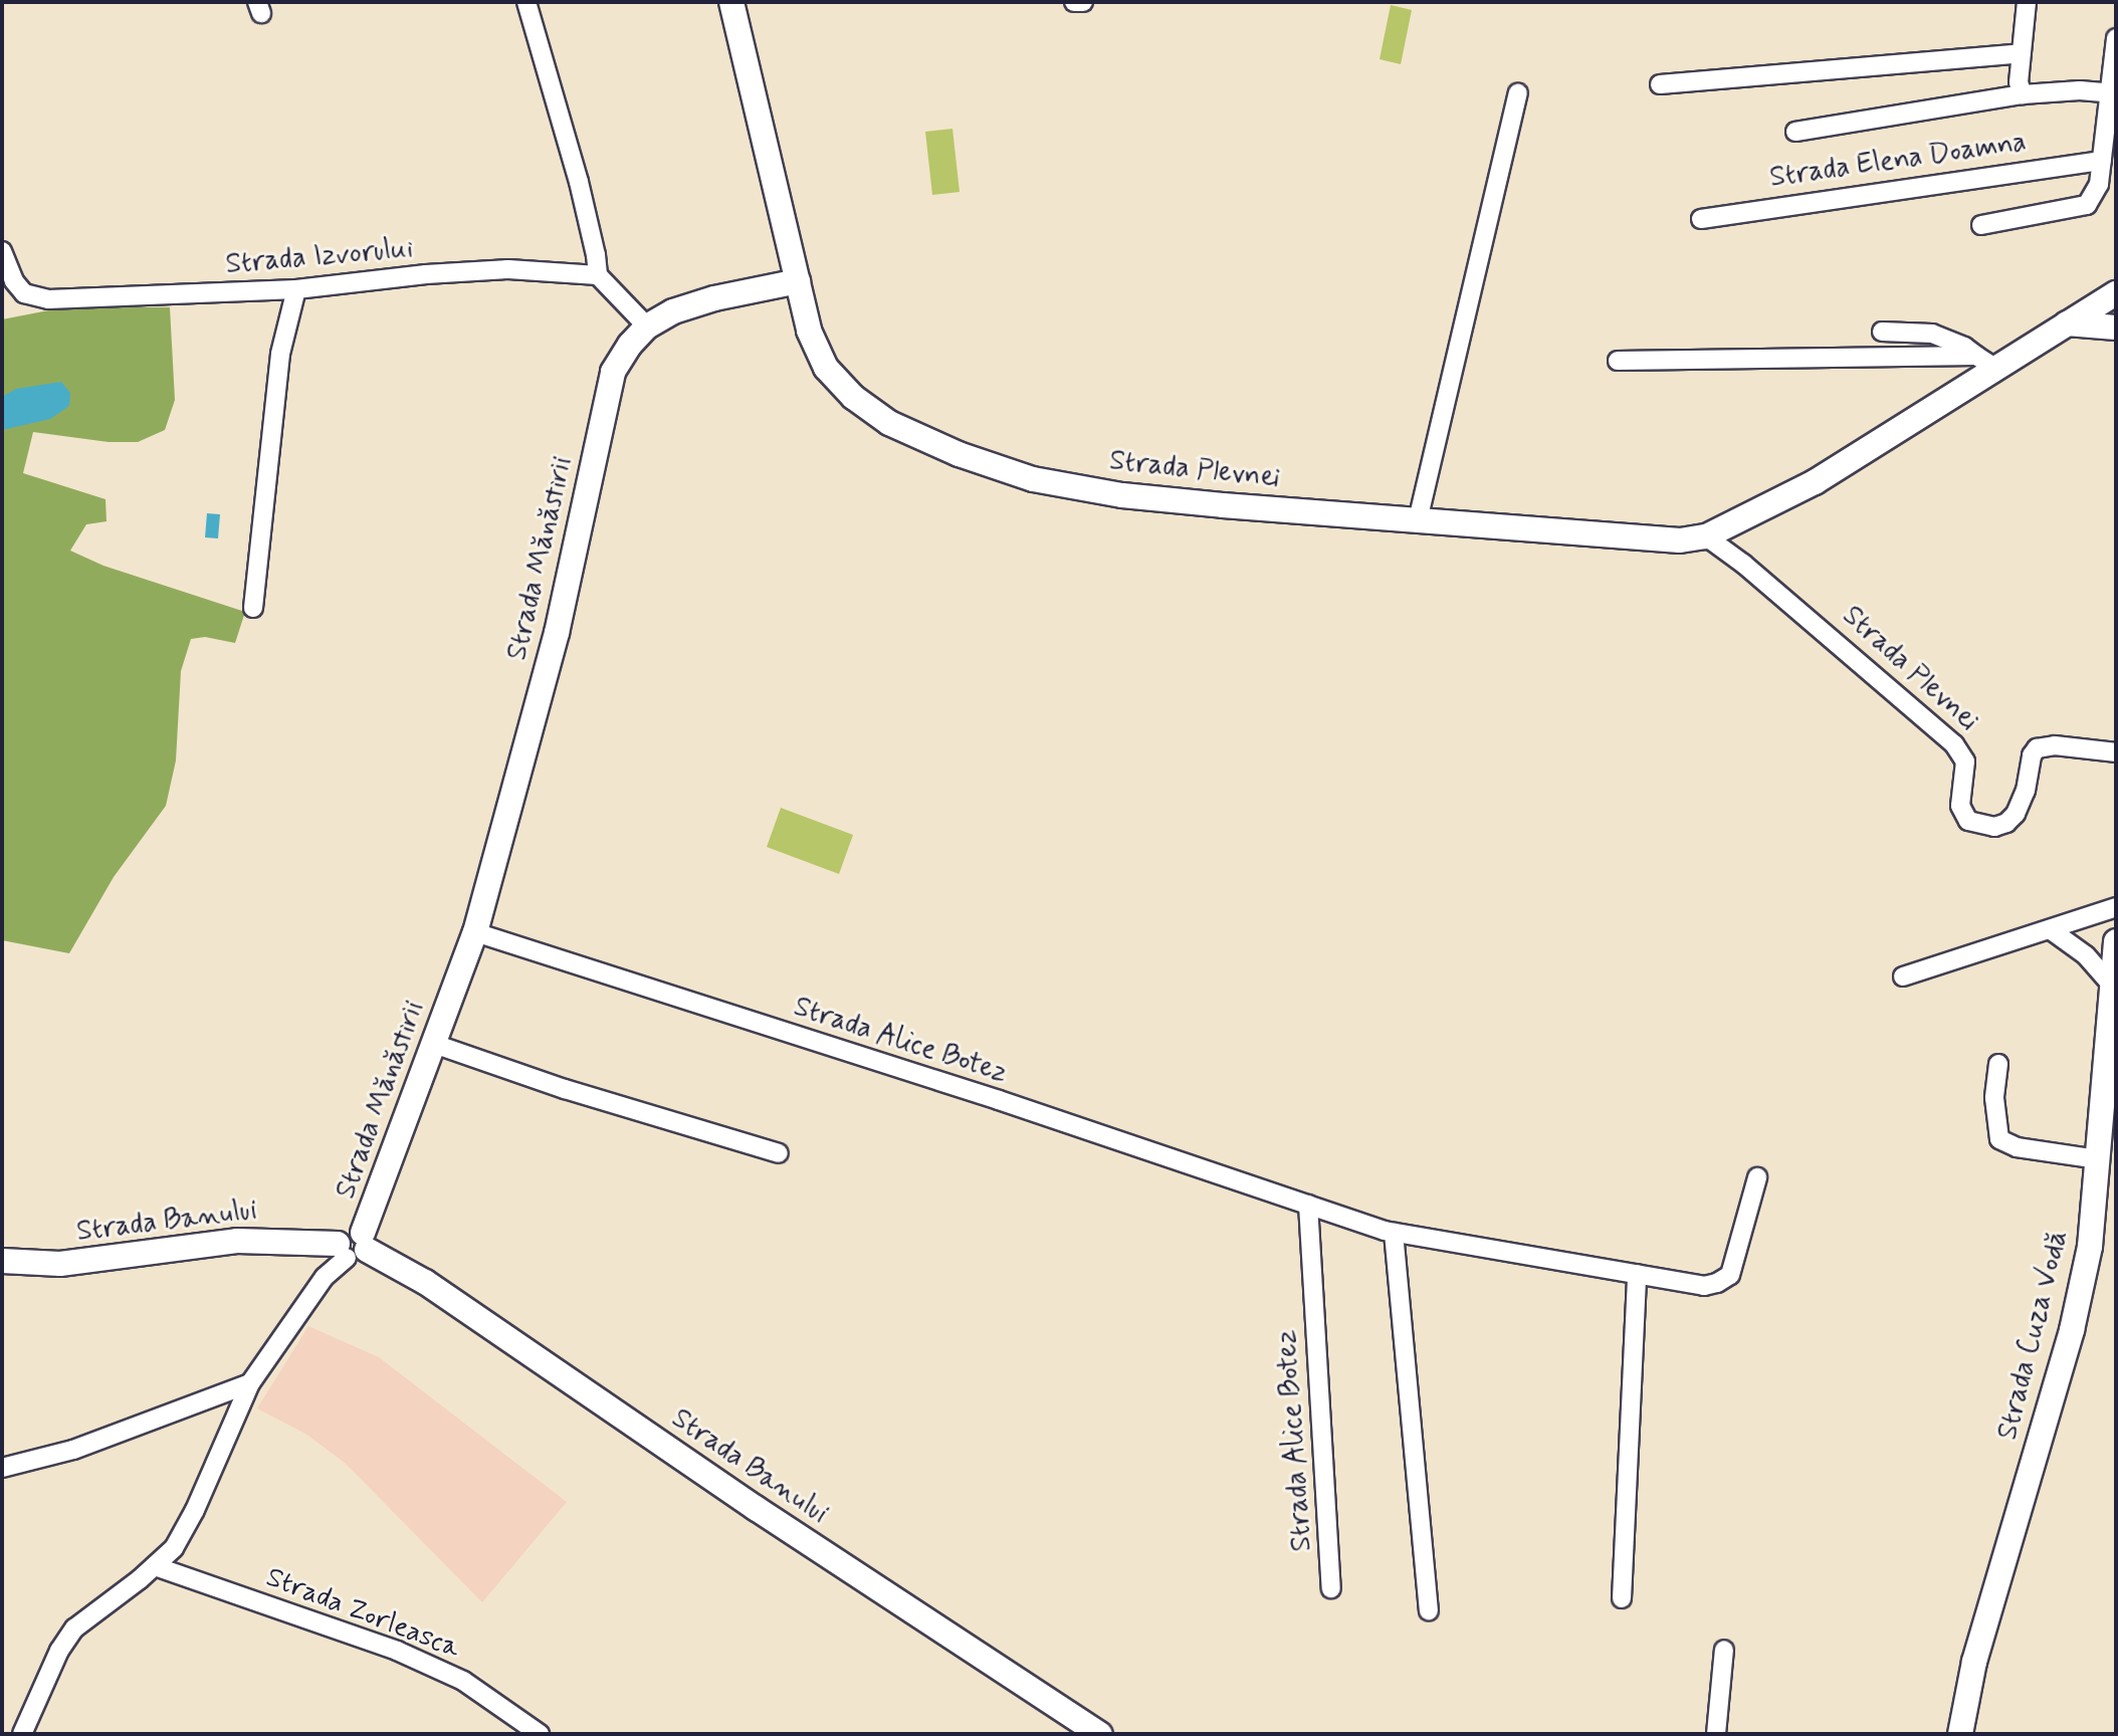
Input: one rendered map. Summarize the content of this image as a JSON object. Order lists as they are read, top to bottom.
{
  "streets": {
    "street": [
      "Strada Elena Doamna",
      "Strada Izvorului",
      "Strada Plevnei",
      "Strada Mănăstirii",
      "Strada Alice Botez",
      "Strada Banului",
      "Strada Cuza Vodă",
      "Strada Zorleasca"
    ]
  },
  "crossings": [
    ["Strada Plevnei", "Strada Mănăstirii"],
    ["Strada Mănăstirii", "Strada Alice Botez"],
    ["Strada Mănăstirii", "Strada Banului"],
    ["Strada Mănăstirii", "Strada Zorleasca"]
  ]
}
